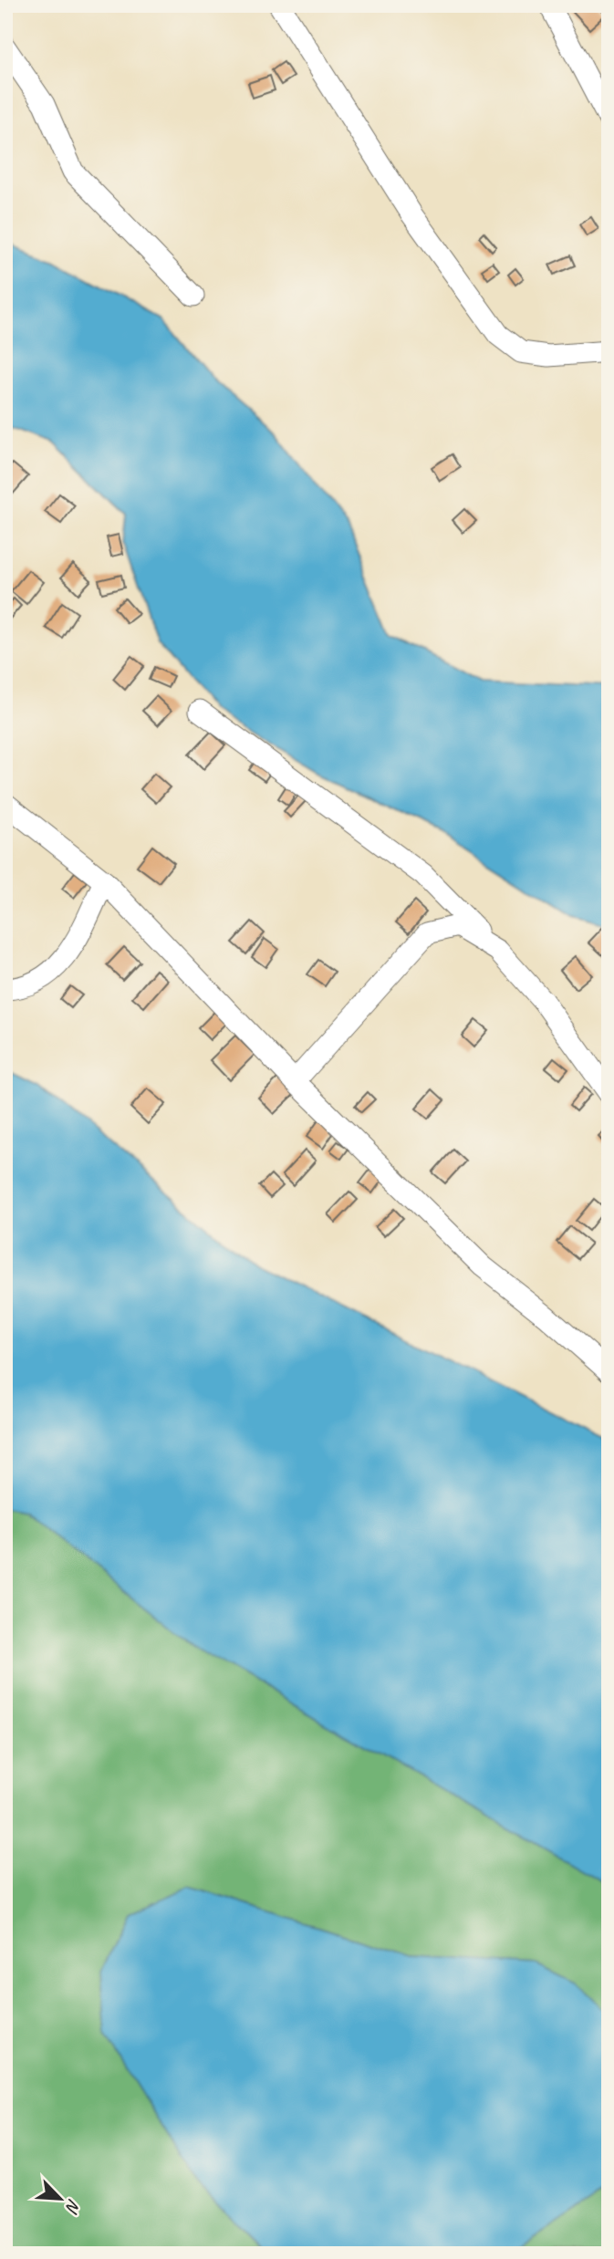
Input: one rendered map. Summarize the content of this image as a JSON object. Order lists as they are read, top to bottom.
{
  "north": "bottom right"
}
